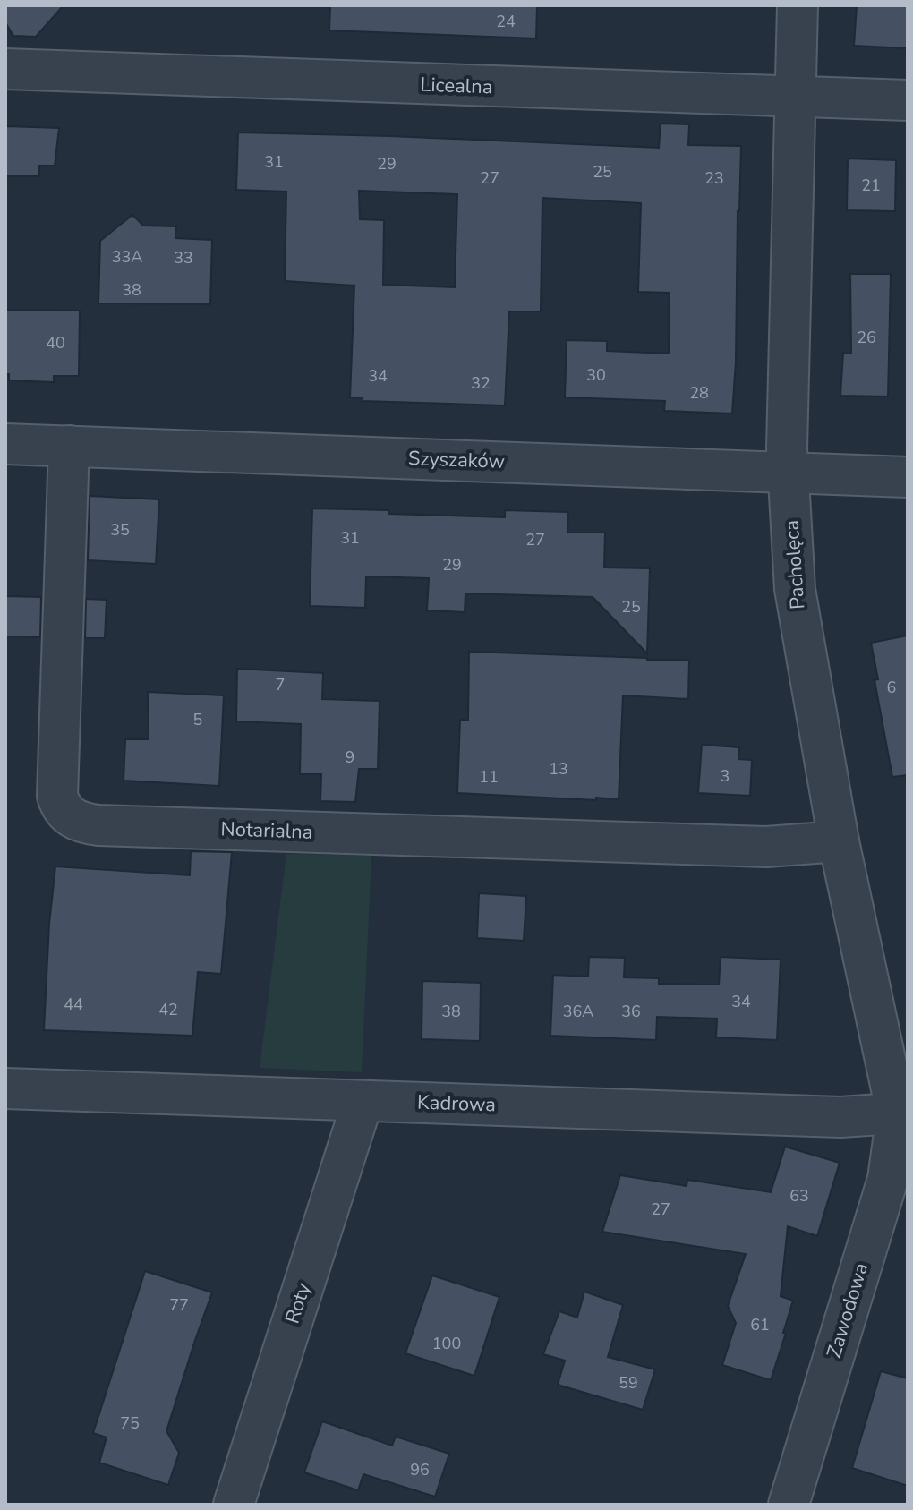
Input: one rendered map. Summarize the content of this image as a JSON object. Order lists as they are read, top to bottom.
{
  "streets": {
    "street": [
      "Licealna",
      "Szyszaków",
      "Pacholęca",
      "Notarialna",
      "Kadrowa",
      "Roty",
      "Zawodowa"
    ]
  },
  "crossings": [
    ["Licealna", "Pacholęca"],
    ["Szyszaków", "Pacholęca"],
    ["Szyszaków", "Notarialna"],
    ["Pacholęca", "Notarialna"],
    ["Pacholęca", "Kadrowa"],
    ["Pacholęca", "Zawodowa"],
    ["Kadrowa", "Roty"],
    ["Kadrowa", "Zawodowa"]
  ],
  "house_numbers": [
    "24",
    "31",
    "29",
    "25",
    "27",
    "23",
    "21",
    "33A",
    "33",
    "38",
    "26",
    "40",
    "30",
    "34",
    "32",
    "28",
    "35",
    "31",
    "27",
    "29",
    "25",
    "7",
    "6",
    "5",
    "9",
    "13",
    "3",
    "11",
    "34",
    "44",
    "42",
    "38",
    "36A",
    "36",
    "63",
    "27",
    "77",
    "61",
    "100",
    "59",
    "75",
    "96"
  ]
}
